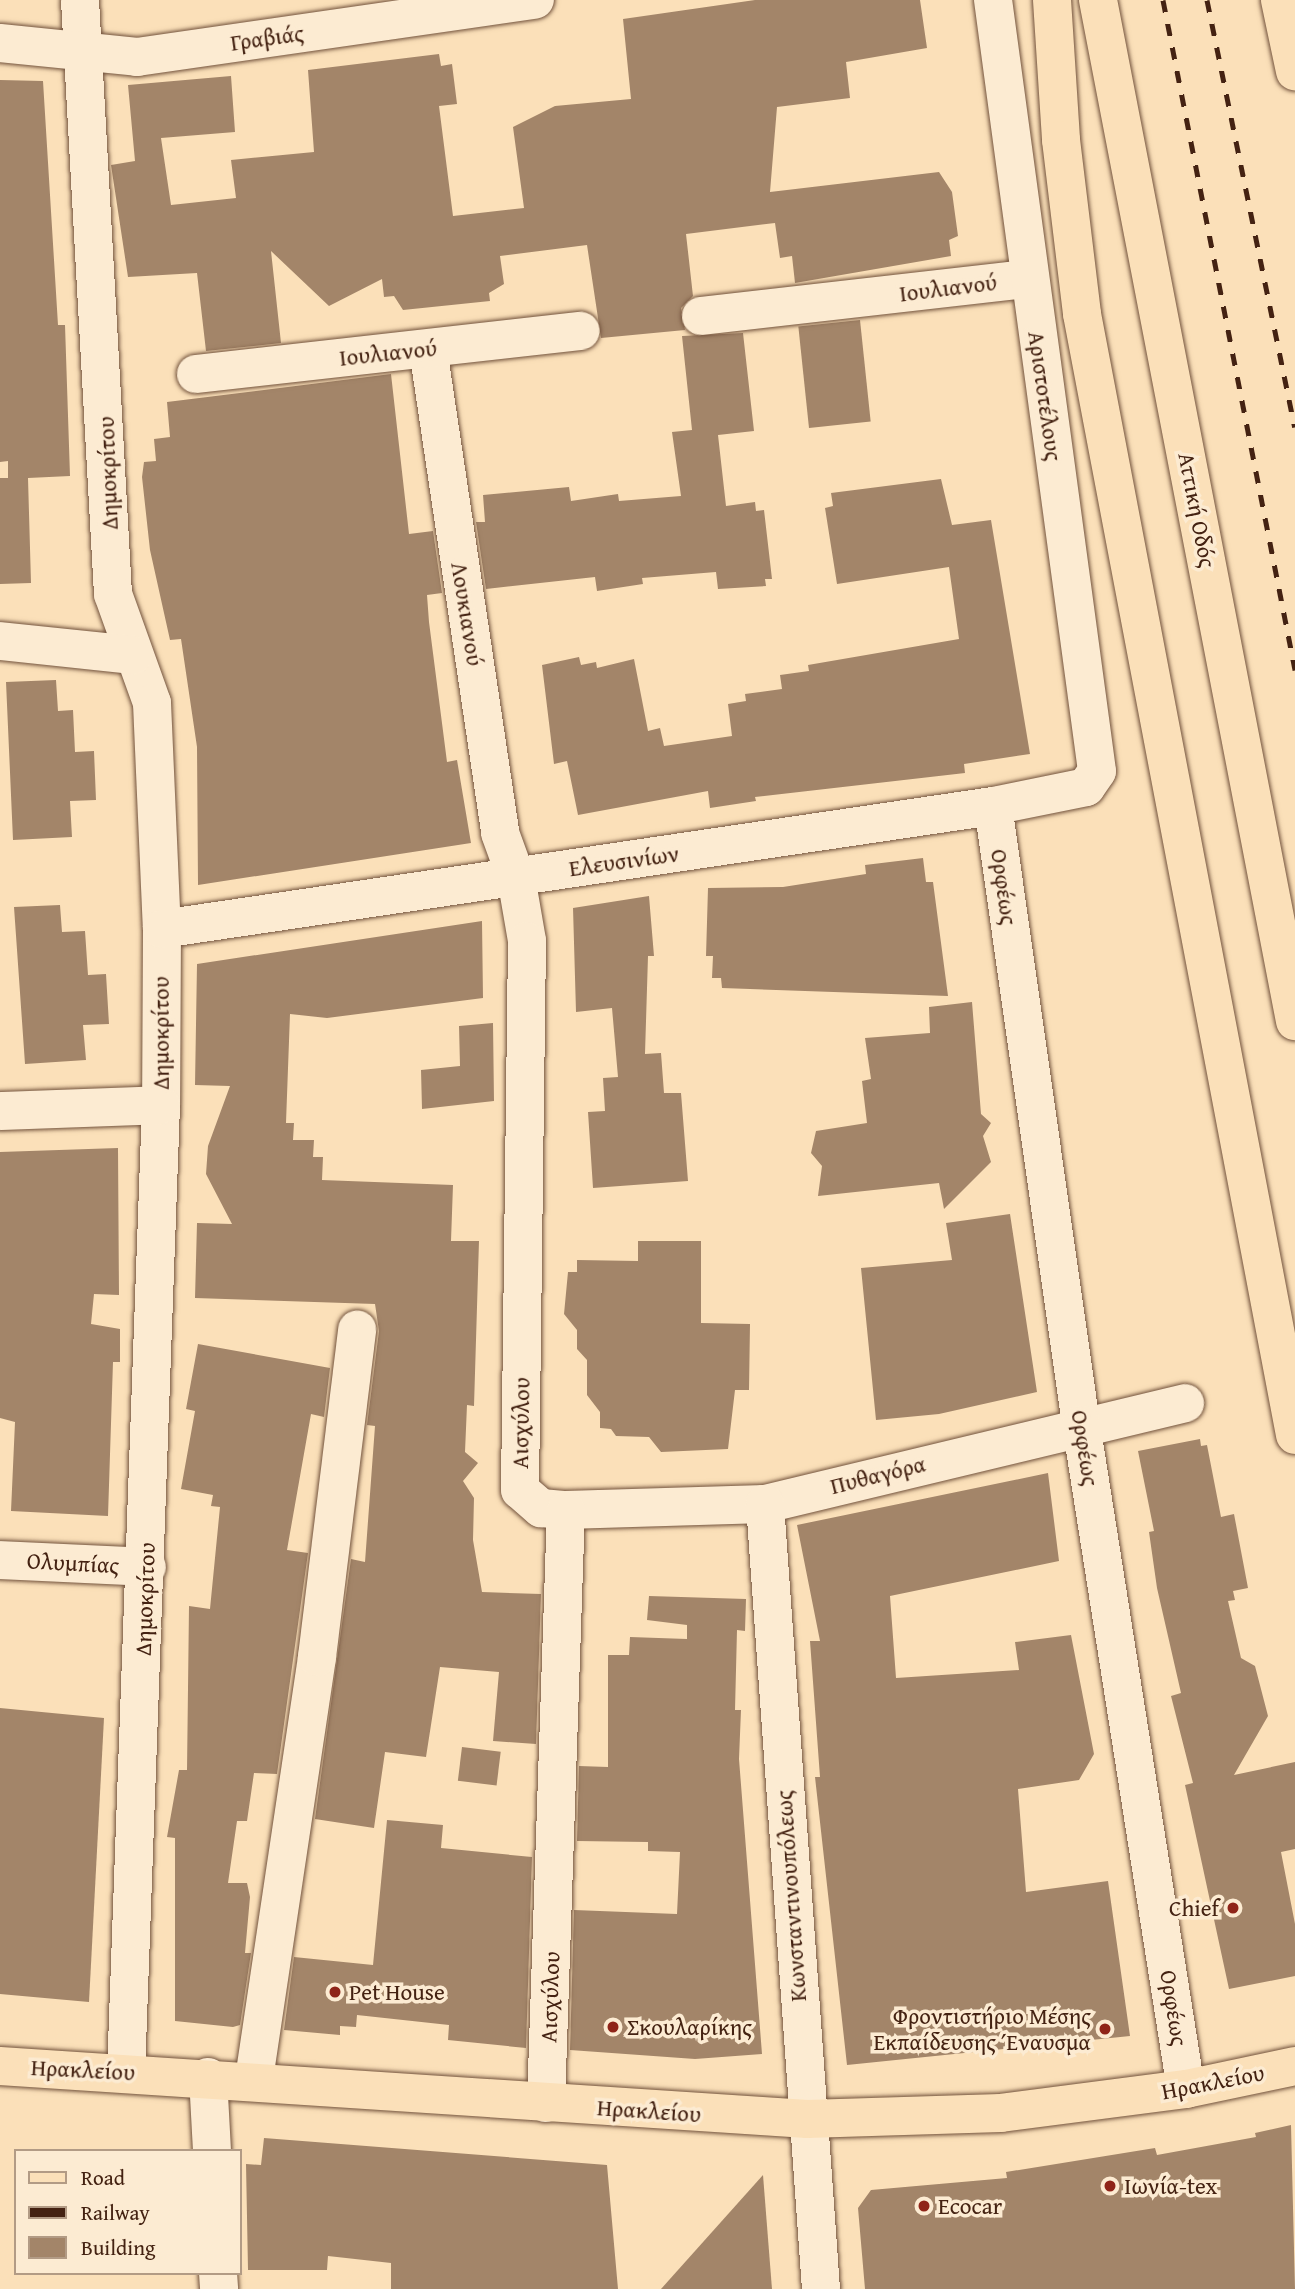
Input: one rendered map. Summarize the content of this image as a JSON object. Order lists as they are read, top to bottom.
{
  "streets": {
    "main road": ["Αττική Οδός", "Ηρακλείου"],
    "street": [
      "Γραβιάς",
      "Ιουλιανού",
      "Αριστοτέλους",
      "Δημοκρίτου",
      "Λουκιανού",
      "Ελευσινίων",
      "Ορφέως",
      "Αισχύλου",
      "Πυθαγόρα",
      "Ολυμπίας",
      "Κωνσταντινουπόλεως"
    ]
  },
  "crossings": [
    ["Γραβιάς", "Δημοκρίτου"],
    ["Ιουλιανού", "Αριστοτέλους"],
    ["Ιουλιανού", "Λουκιανού"],
    ["Αριστοτέλους", "Ελευσινίων"],
    ["Δημοκρίτου", "Ελευσινίων"],
    ["Δημοκρίτου", "Ολυμπίας"],
    ["Δημοκρίτου", "Ηρακλείου"],
    ["Λουκιανού", "Ελευσινίων"],
    ["Λουκιανού", "Αισχύλου"],
    ["Ελευσινίων", "Ορφέως"],
    ["Ελευσινίων", "Αισχύλου"],
    ["Ορφέως", "Πυθαγόρα"],
    ["Ορφέως", "Ηρακλείου"],
    ["Αισχύλου", "Πυθαγόρα"],
    ["Αισχύλου", "Ηρακλείου"],
    ["Πυθαγόρα", "Κωνσταντινουπόλεως"],
    ["Κωνσταντινουπόλεως", "Ηρακλείου"]
  ],
  "places": [
    "Chief",
    "Pet House",
    "Σκουλαρίκης",
    "Φροντιστήριο Μέσης Εκπαίδευσης Έναυσμα",
    "Ιωνία-tex",
    "Ecocar"
  ],
  "legend": ["Road", "Railway", "Building"]
}
